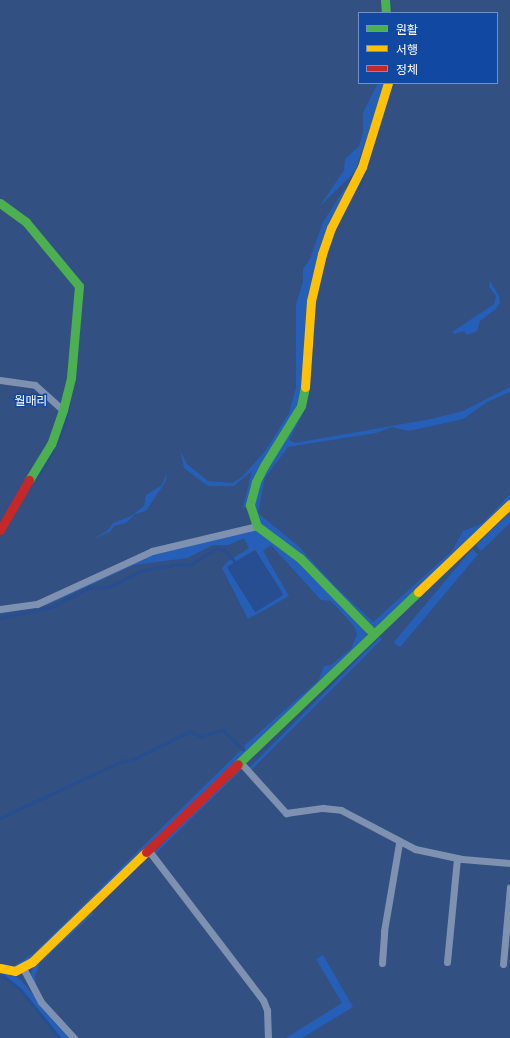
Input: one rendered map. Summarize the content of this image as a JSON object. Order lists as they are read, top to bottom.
{
  "districts": ["월매리"],
  "legend": ["원활", "서행", "정체"]
}
